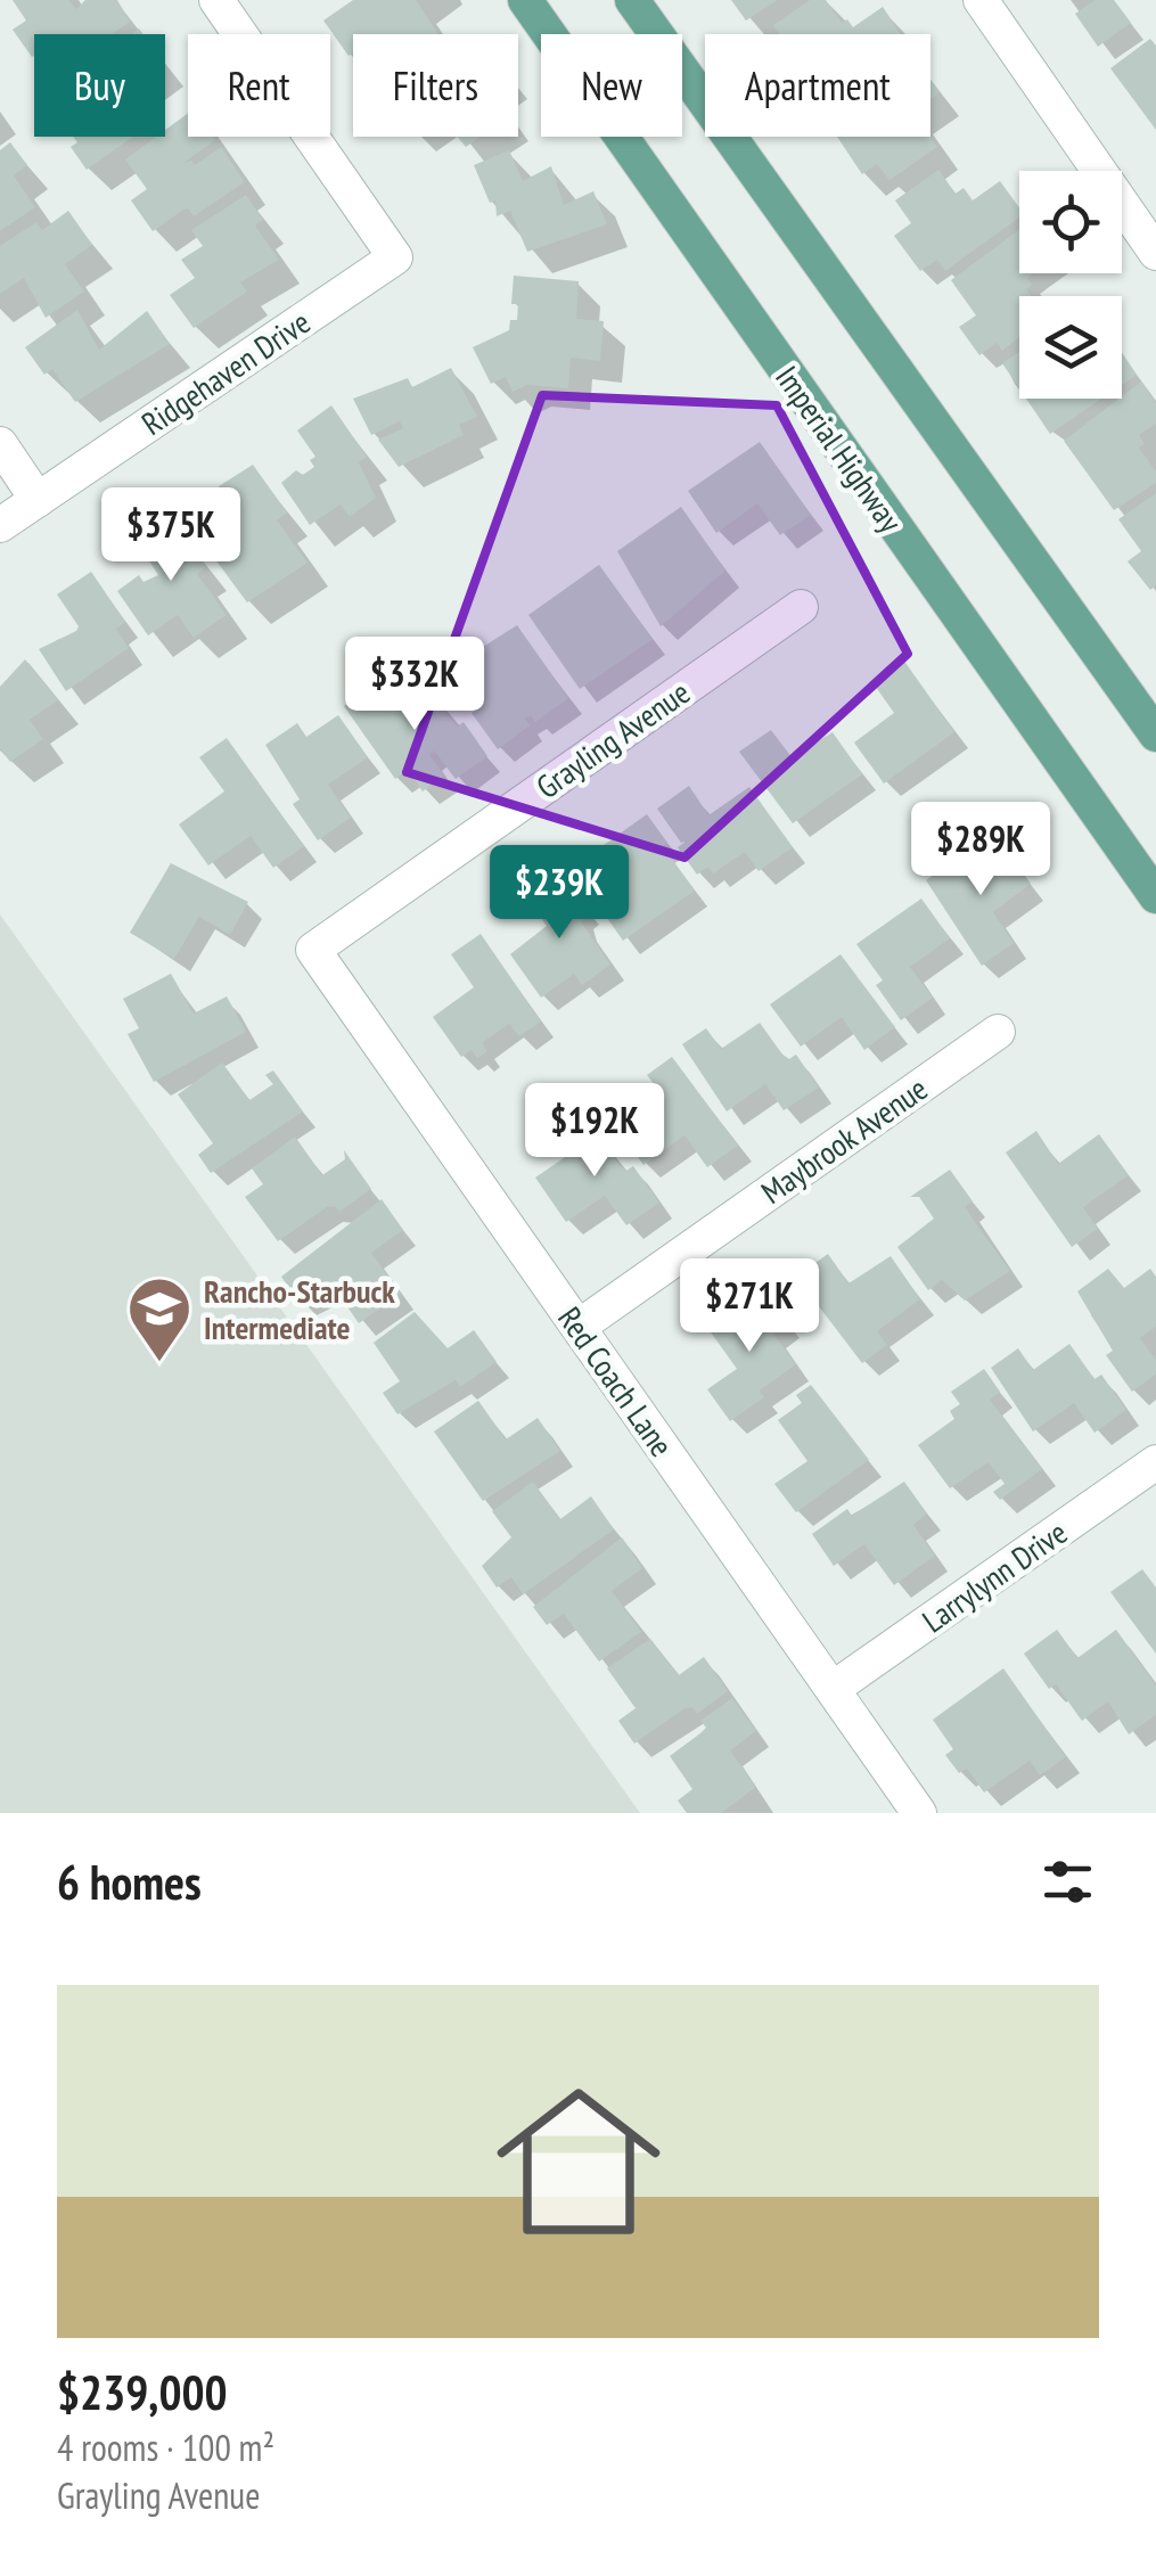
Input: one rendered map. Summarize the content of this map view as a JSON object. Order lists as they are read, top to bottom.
{
  "streets": {
    "main road": ["Imperial Highway"],
    "street": [
      "Ridgehaven Drive",
      "Grayling Avenue",
      "Maybrook Avenue",
      "Red Coach Lane",
      "Larrylynn Drive"
    ]
  },
  "crossings": [
    ["Grayling Avenue", "Red Coach Lane"],
    ["Maybrook Avenue", "Red Coach Lane"],
    ["Red Coach Lane", "Larrylynn Drive"]
  ],
  "places": {
    "school or university": ["Rancho-Starbuck Intermediate"]
  },
  "page": {
    "chip": [
      "Buy",
      "Rent",
      "Filters",
      "New",
      "Apartment"
    ],
    "price": [
      "$375K",
      "$332K",
      "$289K",
      "$239K",
      "$192K",
      "$271K"
    ],
    "heading": "6 homes",
    "list": [
      {
        "name": "$239,000",
        "note": "4 rooms · 100 m² · Grayling Avenue"
      }
    ]
  }
}
